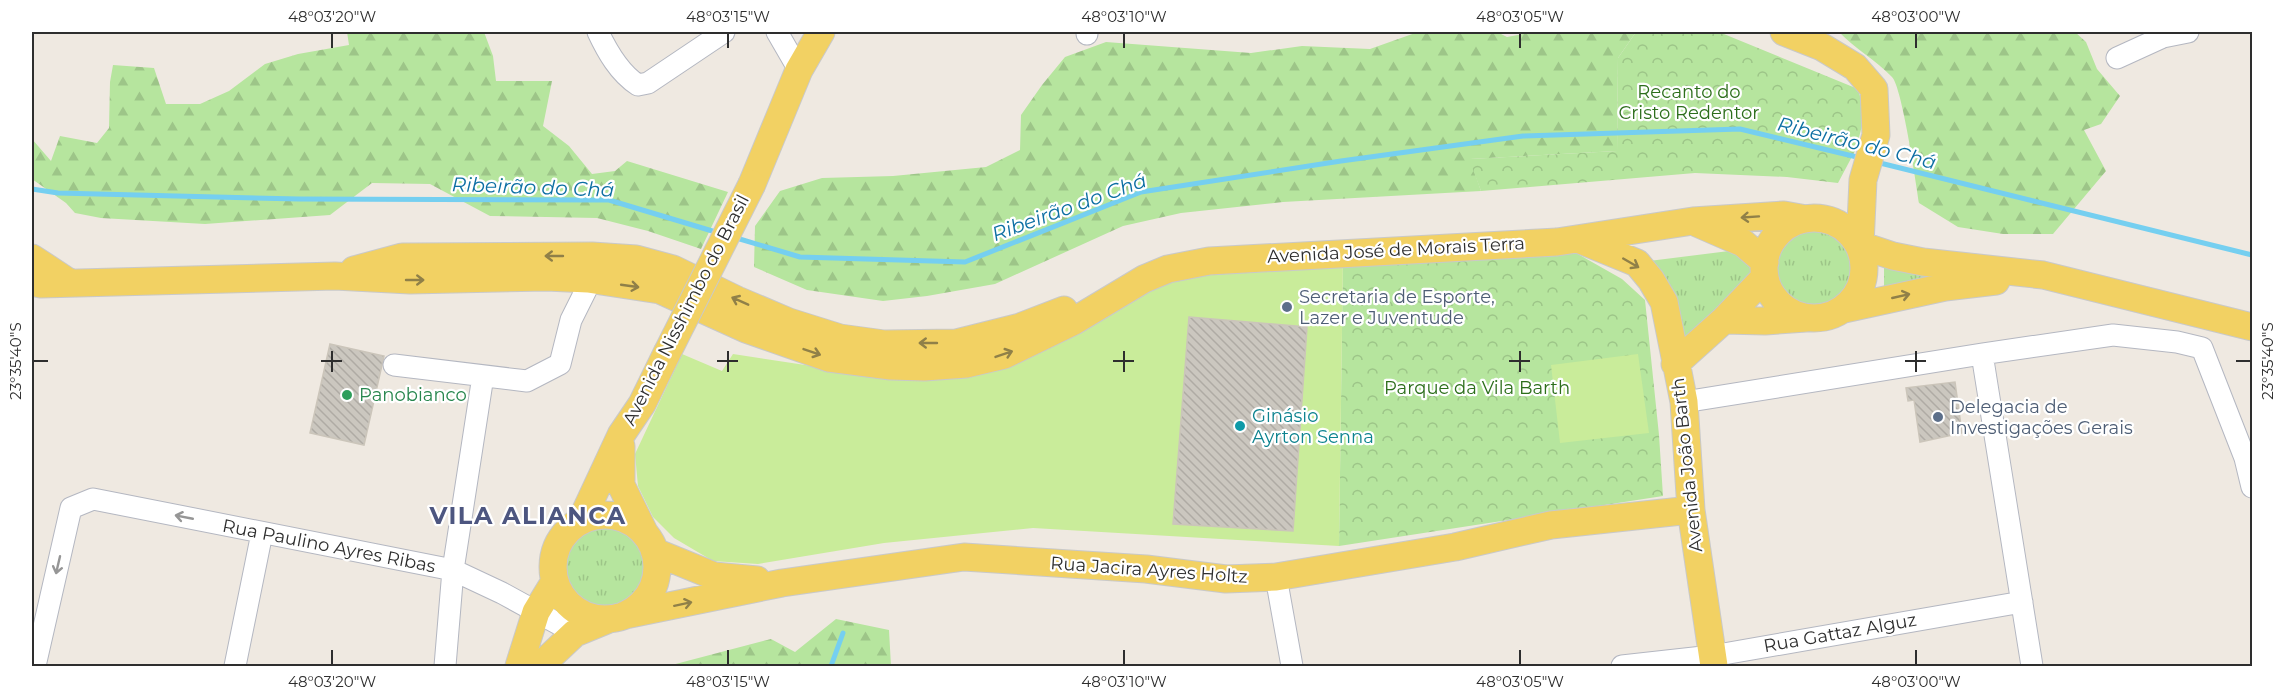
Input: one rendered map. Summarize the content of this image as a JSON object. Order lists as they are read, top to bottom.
{
  "streets": {
    "main road": [
      "Avenida José de Morais Terra",
      "Avenida Nisshimbo do Brasil",
      "Avenida João Barth",
      "Rua Jacira Ayres Holtz"
    ],
    "street": ["Rua Paulino Ayres Ribas", "Rua Gattaz Alguz"]
  },
  "crossings": [
    ["Avenida José de Morais Terra", "Avenida João Barth"],
    ["Avenida João Barth", "Rua Jacira Ayres Holtz"],
    ["Avenida João Barth", "Rua Gattaz Alguz"]
  ],
  "districts": ["VILA ALIANCA"],
  "water": ["Ribeirão do Chá"],
  "parks": ["Recanto do Cristo Redentor", "Parque da Vila Barth"],
  "places": [
    "Secretaria de Esporte, Lazer e Juventude",
    "Panobianco",
    "Delegacia de Investigações Gerais",
    "Ginásio Ayrton Senna"
  ],
  "coordinates": [
    "48°03'20\"W",
    "48°03'15\"W",
    "48°03'10\"W",
    "48°03'05\"W",
    "48°03'00\"W",
    "23°35'40\"S"
  ]
}
